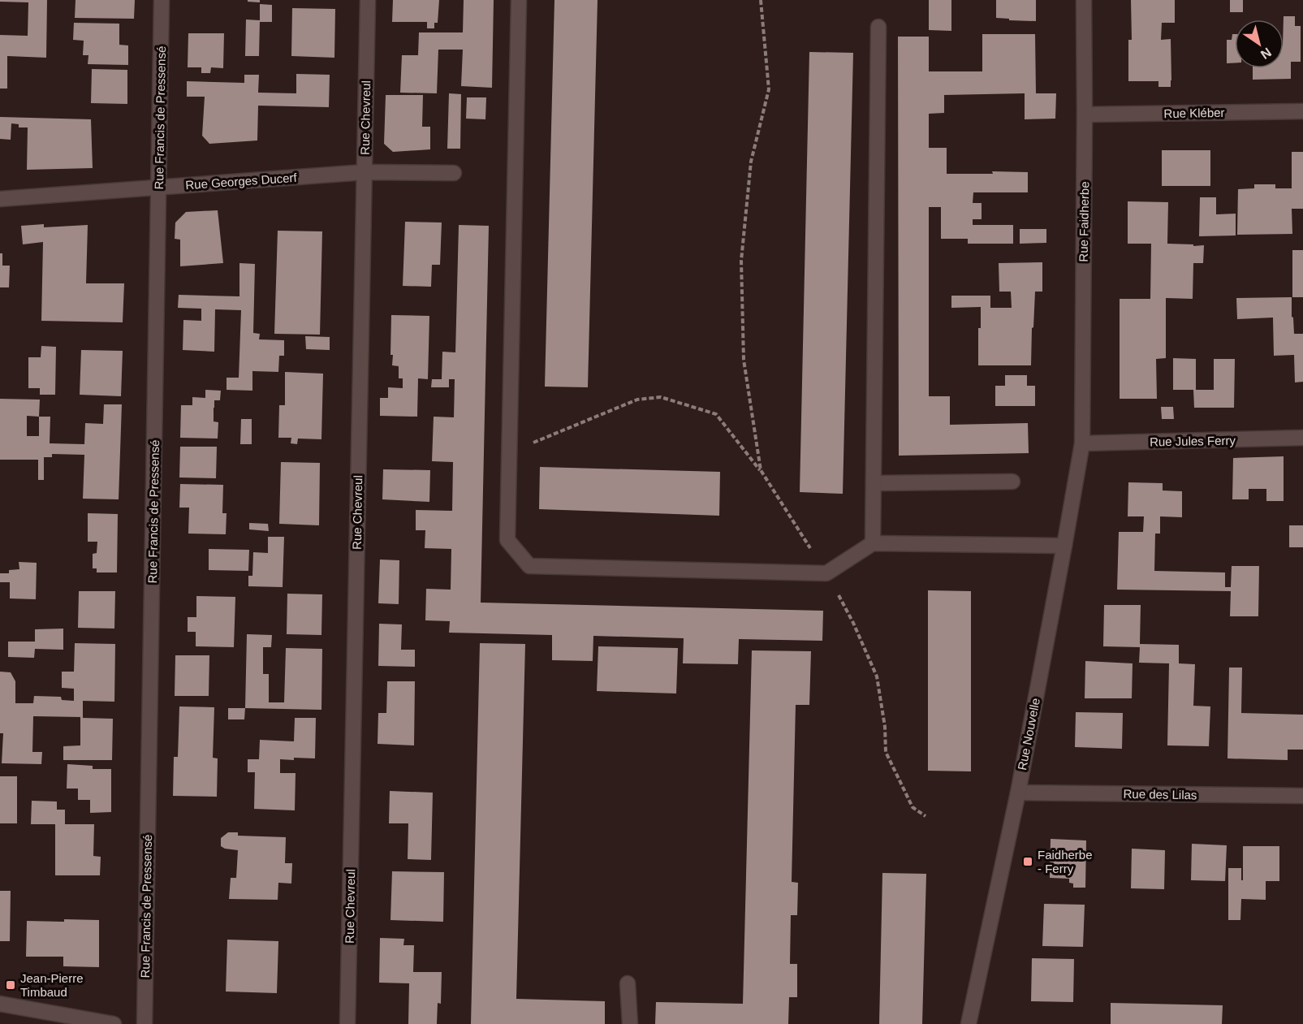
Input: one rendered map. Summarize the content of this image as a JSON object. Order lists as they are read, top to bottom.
{
  "streets": {
    "street": [
      "Rue Kléber",
      "Rue Francis de Pressensé",
      "Rue Chevreul",
      "Rue Georges Ducerf",
      "Rue Faidherbe",
      "Rue Jules Ferry",
      "Rue Nouvelle",
      "Rue des Lilas"
    ]
  },
  "crossings": [
    ["Rue Kléber", "Rue Faidherbe"],
    ["Rue Francis de Pressensé", "Rue Georges Ducerf"],
    ["Rue Chevreul", "Rue Georges Ducerf"],
    ["Rue Faidherbe", "Rue Jules Ferry"],
    ["Rue Faidherbe", "Rue Nouvelle"],
    ["Rue Jules Ferry", "Rue Nouvelle"],
    ["Rue Nouvelle", "Rue des Lilas"]
  ],
  "places": {
    "transit": ["Faidherbe - Ferry", "Jean-Pierre Timbaud"]
  },
  "north": "bottom right"
}
